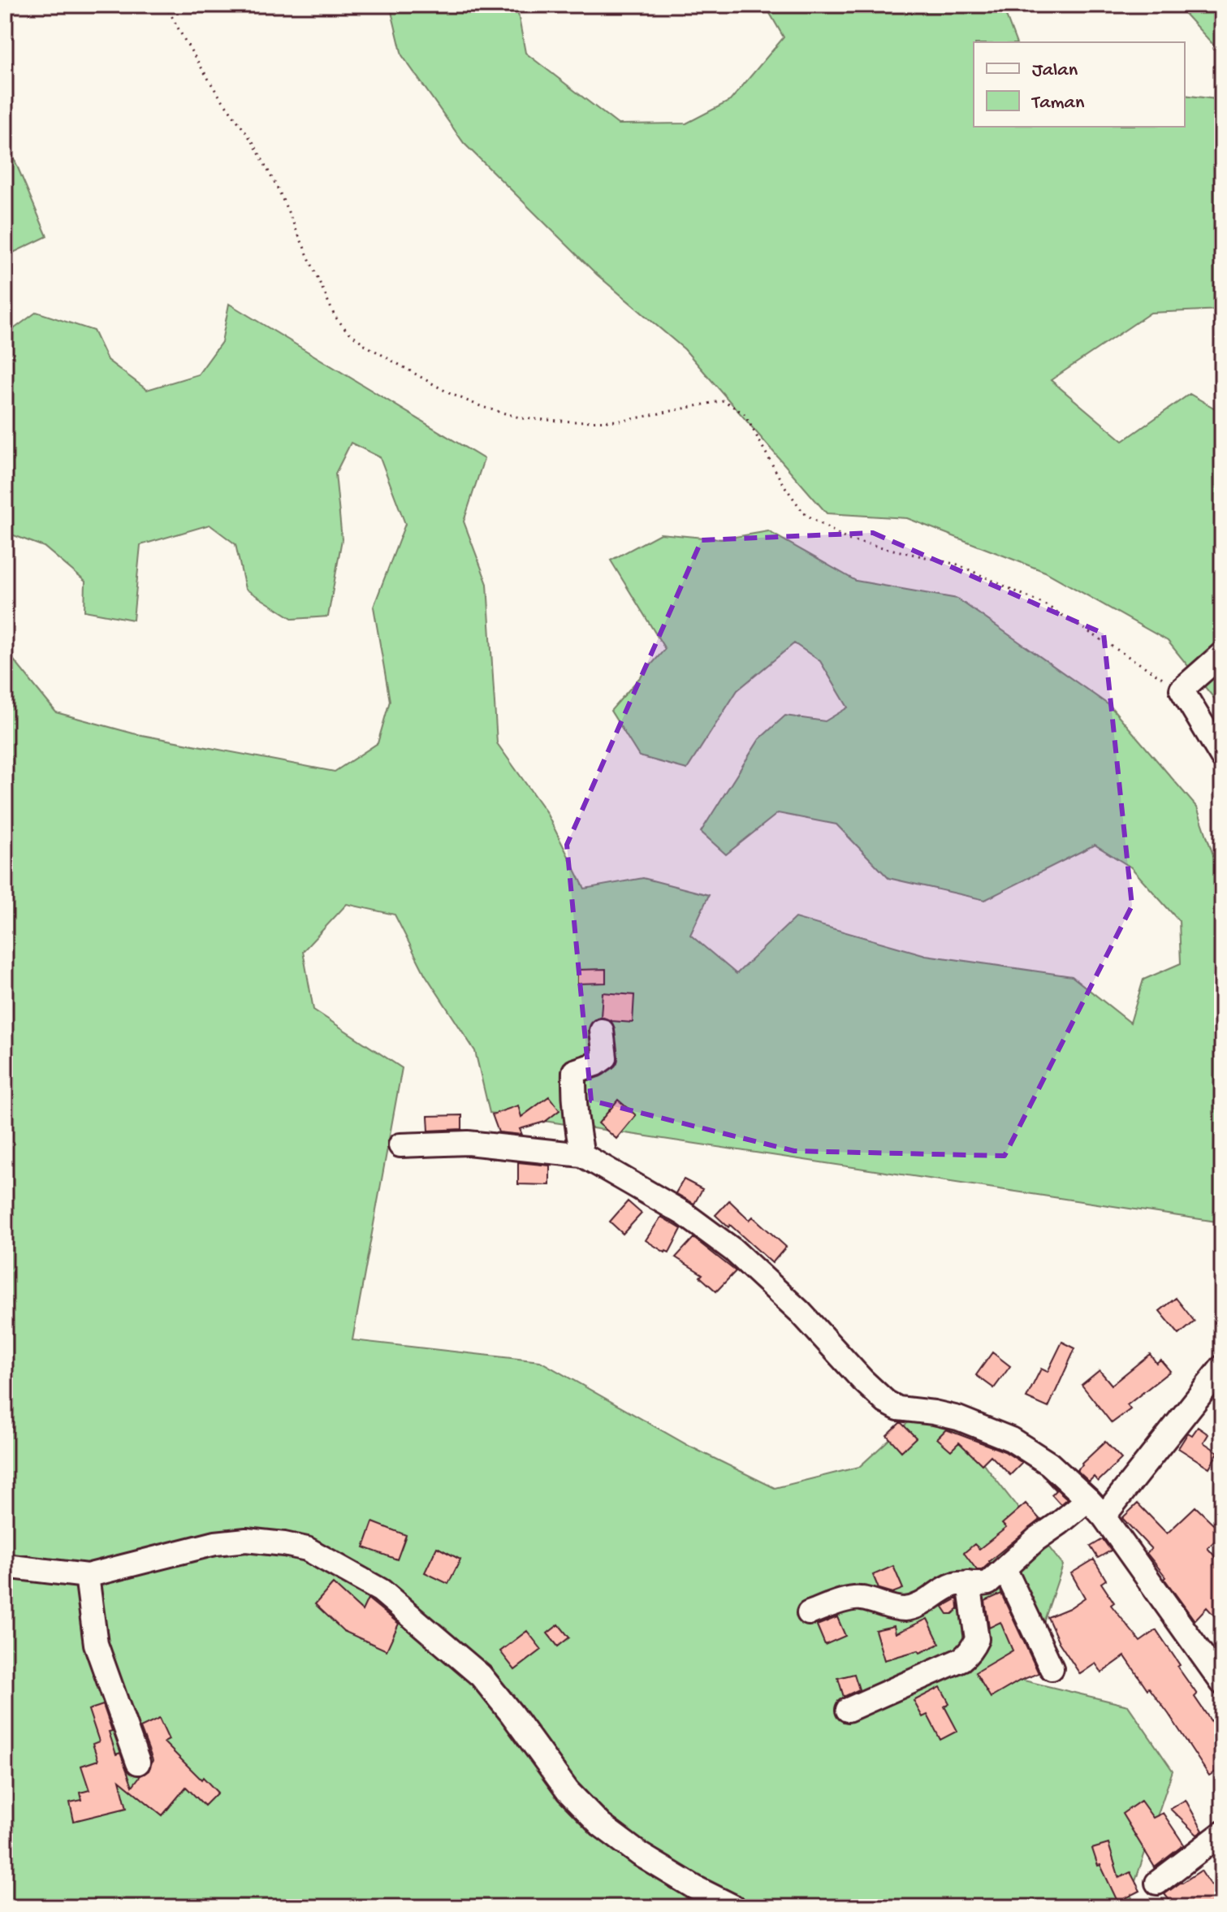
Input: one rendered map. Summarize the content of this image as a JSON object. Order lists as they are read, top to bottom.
{
  "legend": ["Jalan", "Taman"]
}
